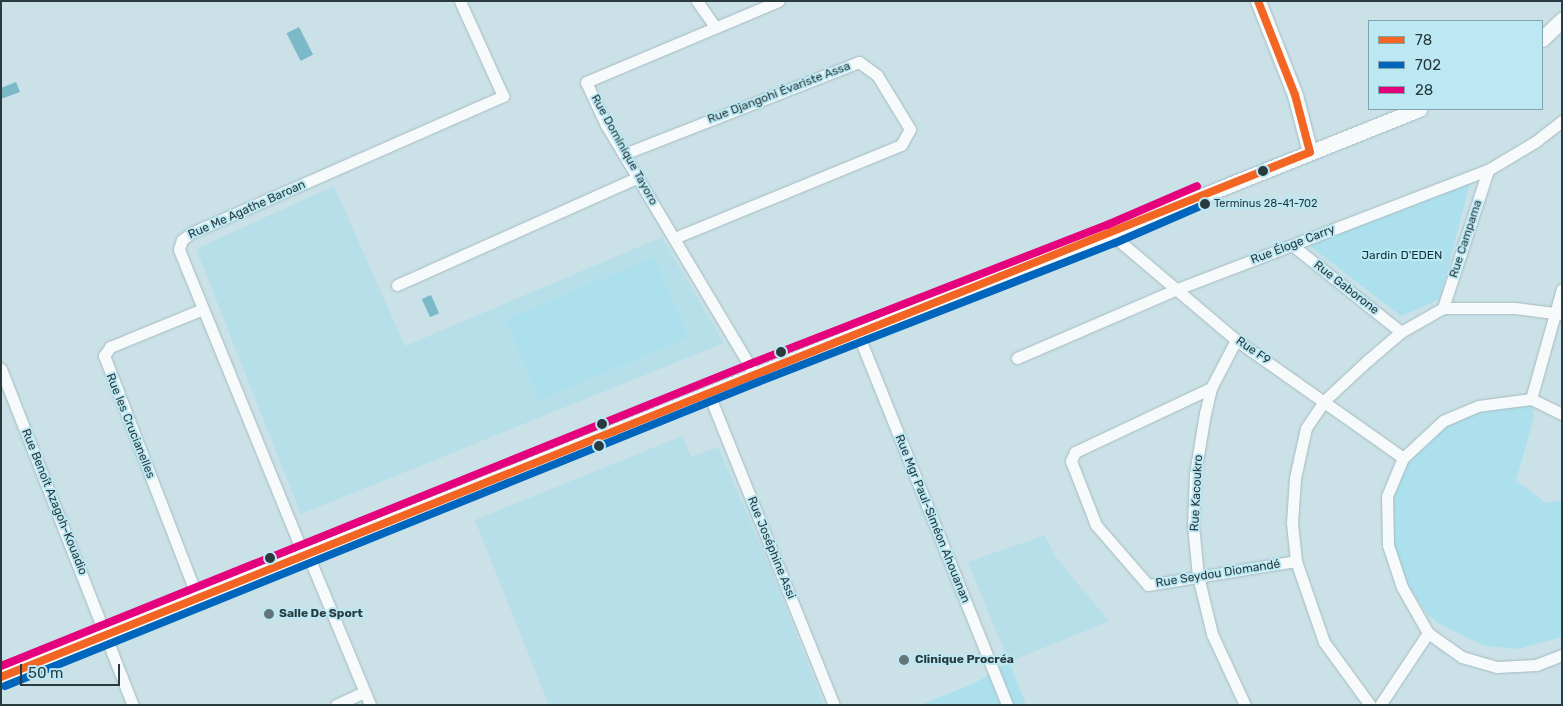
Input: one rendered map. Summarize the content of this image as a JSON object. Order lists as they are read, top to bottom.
{
  "streets": {
    "street": [
      "Rue Djangohi Évariste Assa",
      "Rue Dominique Tayoro",
      "Rue Me Agathe Baroan",
      "Rue Campama",
      "Rue Éloge Carry",
      "Rue Gaborone",
      "Rue F9",
      "Rue les Crucianelles",
      "Rue Kacoukro",
      "Rue Benoît Azagoh-Kouadio",
      "Rue Mgr Paul-Siméon Ahouanan",
      "Rue Joséphine Assi",
      "Rue Seydou Diomandé"
    ]
  },
  "crossings": [
    ["Rue Djangohi Évariste Assa", "Rue Dominique Tayoro"],
    ["Rue Me Agathe Baroan", "Rue les Crucianelles"],
    ["Rue Campama", "Rue Éloge Carry"],
    ["Rue Éloge Carry", "Rue Gaborone"],
    ["Rue Éloge Carry", "Rue F9"],
    ["Rue F9", "Rue Kacoukro"],
    ["Rue Kacoukro", "Rue Seydou Diomandé"]
  ],
  "parks": ["Jardin D'EDEN"],
  "places": ["Terminus 28-41-702", "Salle De Sport", "Clinique Procréa"],
  "lines": ["transit line 78", "transit line 28", "transit line 702"],
  "legend": ["78", "702", "28"],
  "scale_bar": "50 m"
}
